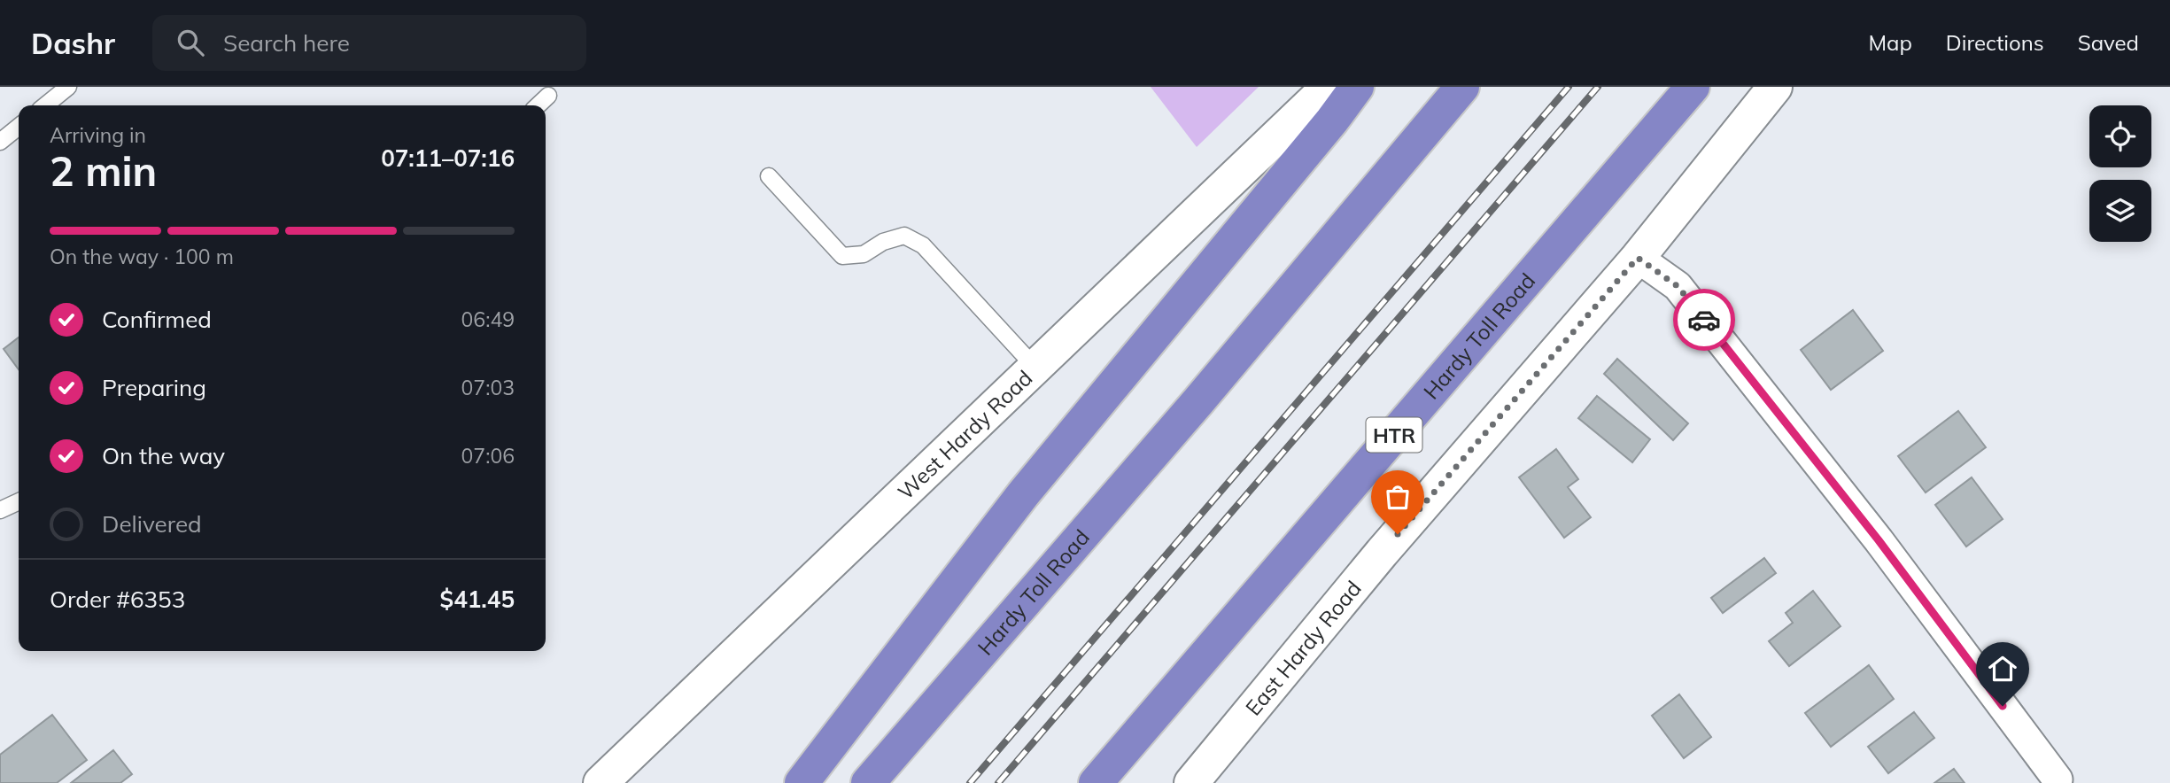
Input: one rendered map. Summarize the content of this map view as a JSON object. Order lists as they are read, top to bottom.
{
  "streets": {
    "highway": ["Hardy Toll Road", "HTR"],
    "main road": ["West Hardy Road", "East Hardy Road"]
  },
  "page": {
    "header": "Dashr",
    "search": "Search here",
    "nav": ["Map", "Directions", "Saved"],
    "heading": ["2 min", "Arriving in", "07:11–07:16"],
    "panel": ["Order #6353", "$41.45"],
    "bar": "On the way · 100 m",
    "list": [
      ["Confirmed", "06:49"],
      ["Preparing", "07:03"],
      ["On the way", "07:06"],
      "Delivered"
    ]
  }
}
